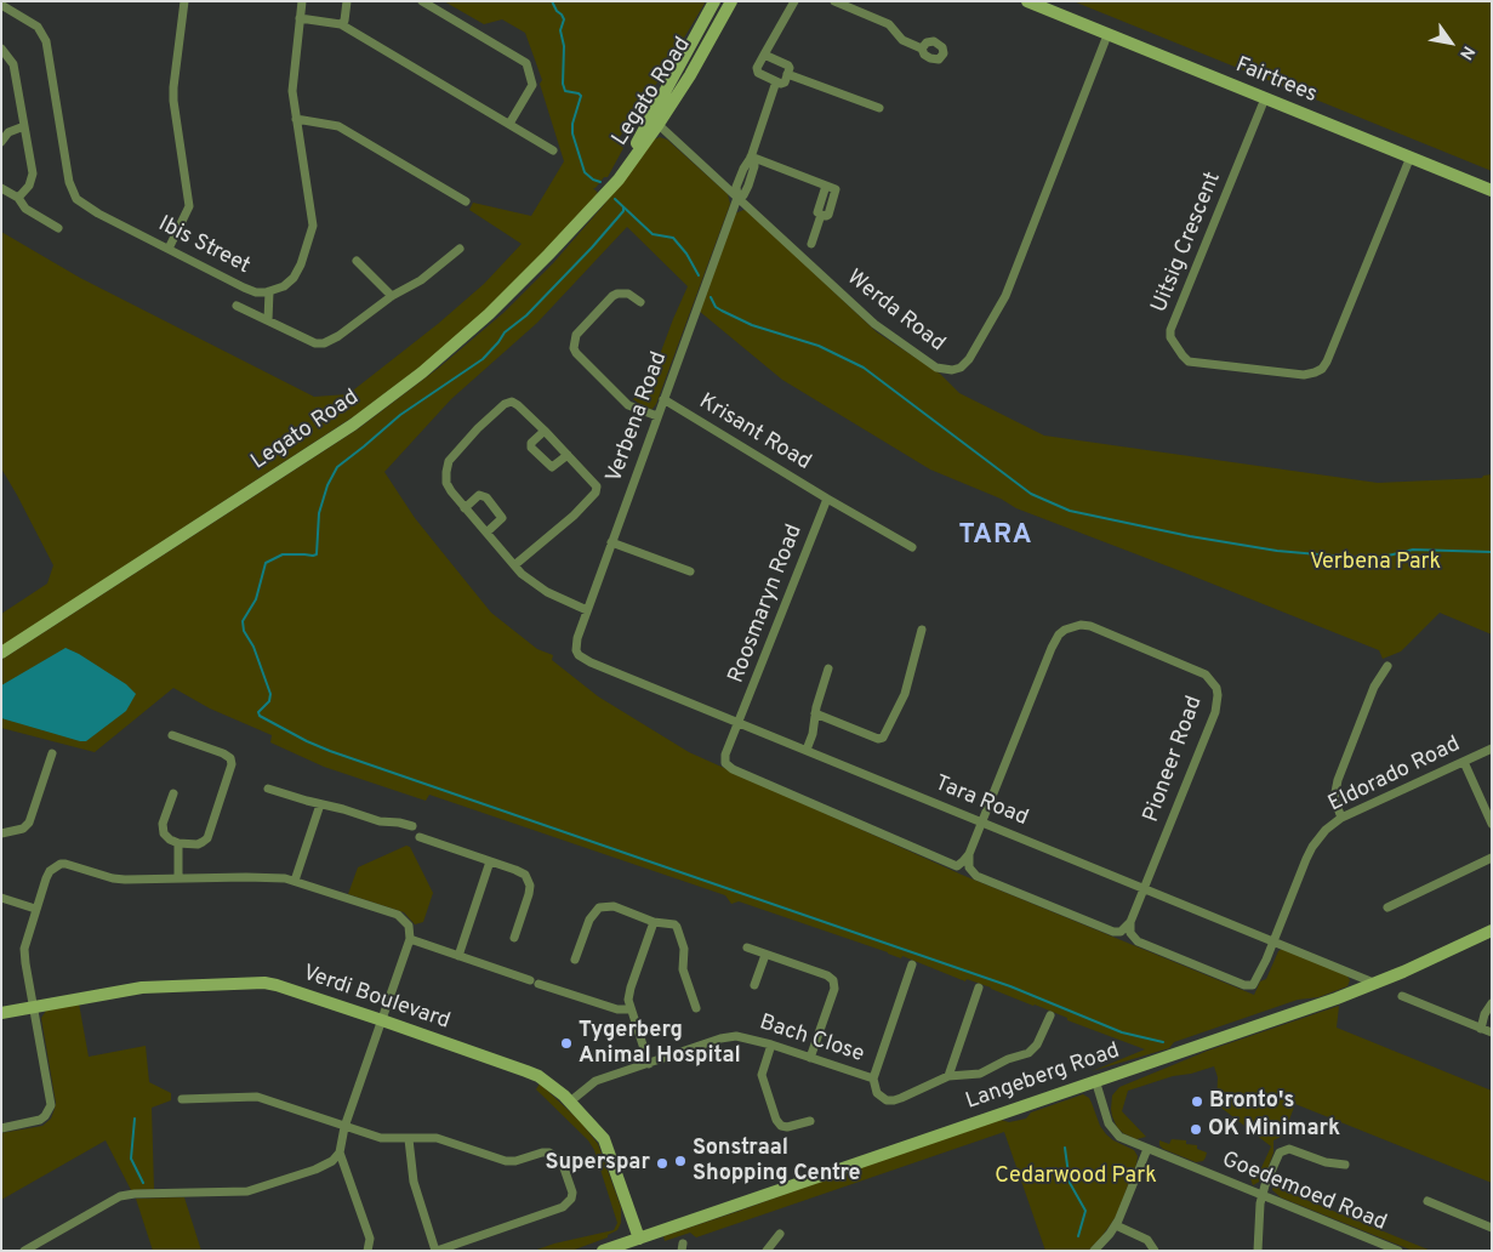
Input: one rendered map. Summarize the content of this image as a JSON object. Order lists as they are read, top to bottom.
{
  "streets": {
    "street": [
      "Fairtrees",
      "Legato Road",
      "Uitsig Crescent",
      "Ibis Street",
      "Werda Road",
      "Verbena Road",
      "Krisant Road",
      "Roosmaryn Road",
      "Pioneer Road",
      "Eldorado Road",
      "Tara Road",
      "Verdi Boulevard",
      "Bach Close",
      "Langeberg Road",
      "Goedemoed Road"
    ]
  },
  "crossings": [
    ["Fairtrees", "Uitsig Crescent"],
    ["Fairtrees", "Werda Road"],
    ["Legato Road", "Werda Road"],
    ["Werda Road", "Verbena Road"],
    ["Verbena Road", "Krisant Road"],
    ["Verbena Road", "Tara Road"],
    ["Krisant Road", "Roosmaryn Road"],
    ["Roosmaryn Road", "Pioneer Road"],
    ["Roosmaryn Road", "Tara Road"],
    ["Pioneer Road", "Eldorado Road"],
    ["Pioneer Road", "Tara Road"],
    ["Eldorado Road", "Tara Road"],
    ["Tara Road", "Langeberg Road"],
    ["Verdi Boulevard", "Bach Close"],
    ["Verdi Boulevard", "Langeberg Road"],
    ["Langeberg Road", "Goedemoed Road"]
  ],
  "districts": ["TARA"],
  "parks": ["Verbena Park", "Cedarwood Park"],
  "places": [
    "Tygerberg Animal Hospital",
    "Bronto's",
    "OK Minimark",
    "Sonstraal Shopping Centre",
    "Superspar"
  ],
  "north": "bottom right"
}
